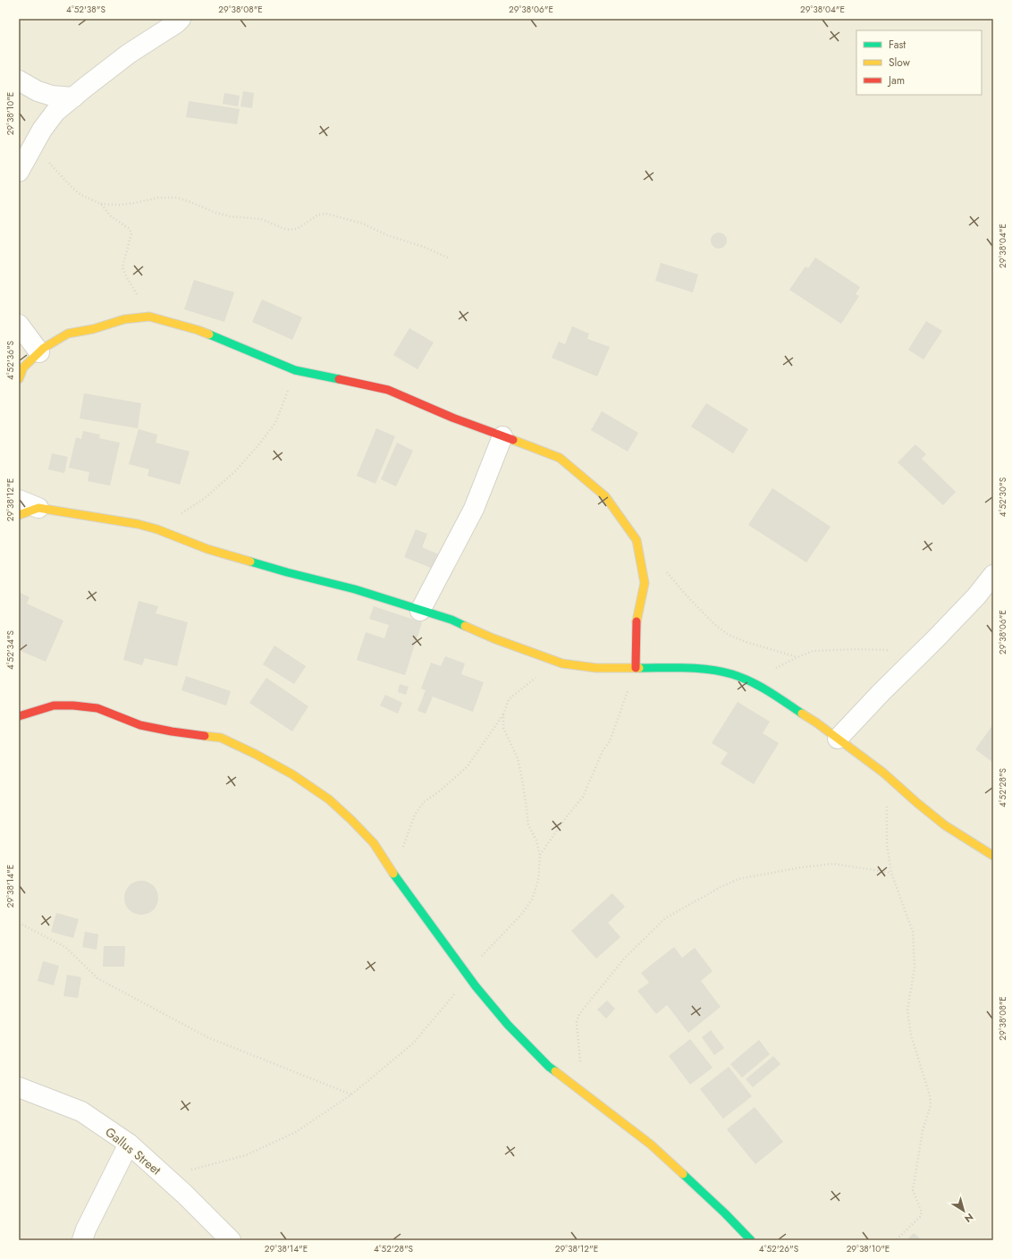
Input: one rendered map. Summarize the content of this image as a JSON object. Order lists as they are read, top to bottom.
{
  "streets": {
    "street": ["Gallus Street"]
  },
  "legend": ["Fast", "Slow", "Jam"],
  "north": "bottom right",
  "coordinates": [
    "4°52'38\"S",
    "29°38'08\"E",
    "29°38'06\"E",
    "29°38'04\"E",
    "29°38'10\"E",
    "4°52'36\"S",
    "4°52'30\"S",
    "29°38'12\"E",
    "4°52'34\"S",
    "4°52'28\"S",
    "29°38'14\"E",
    "4°52'26\"S"
  ]
}
